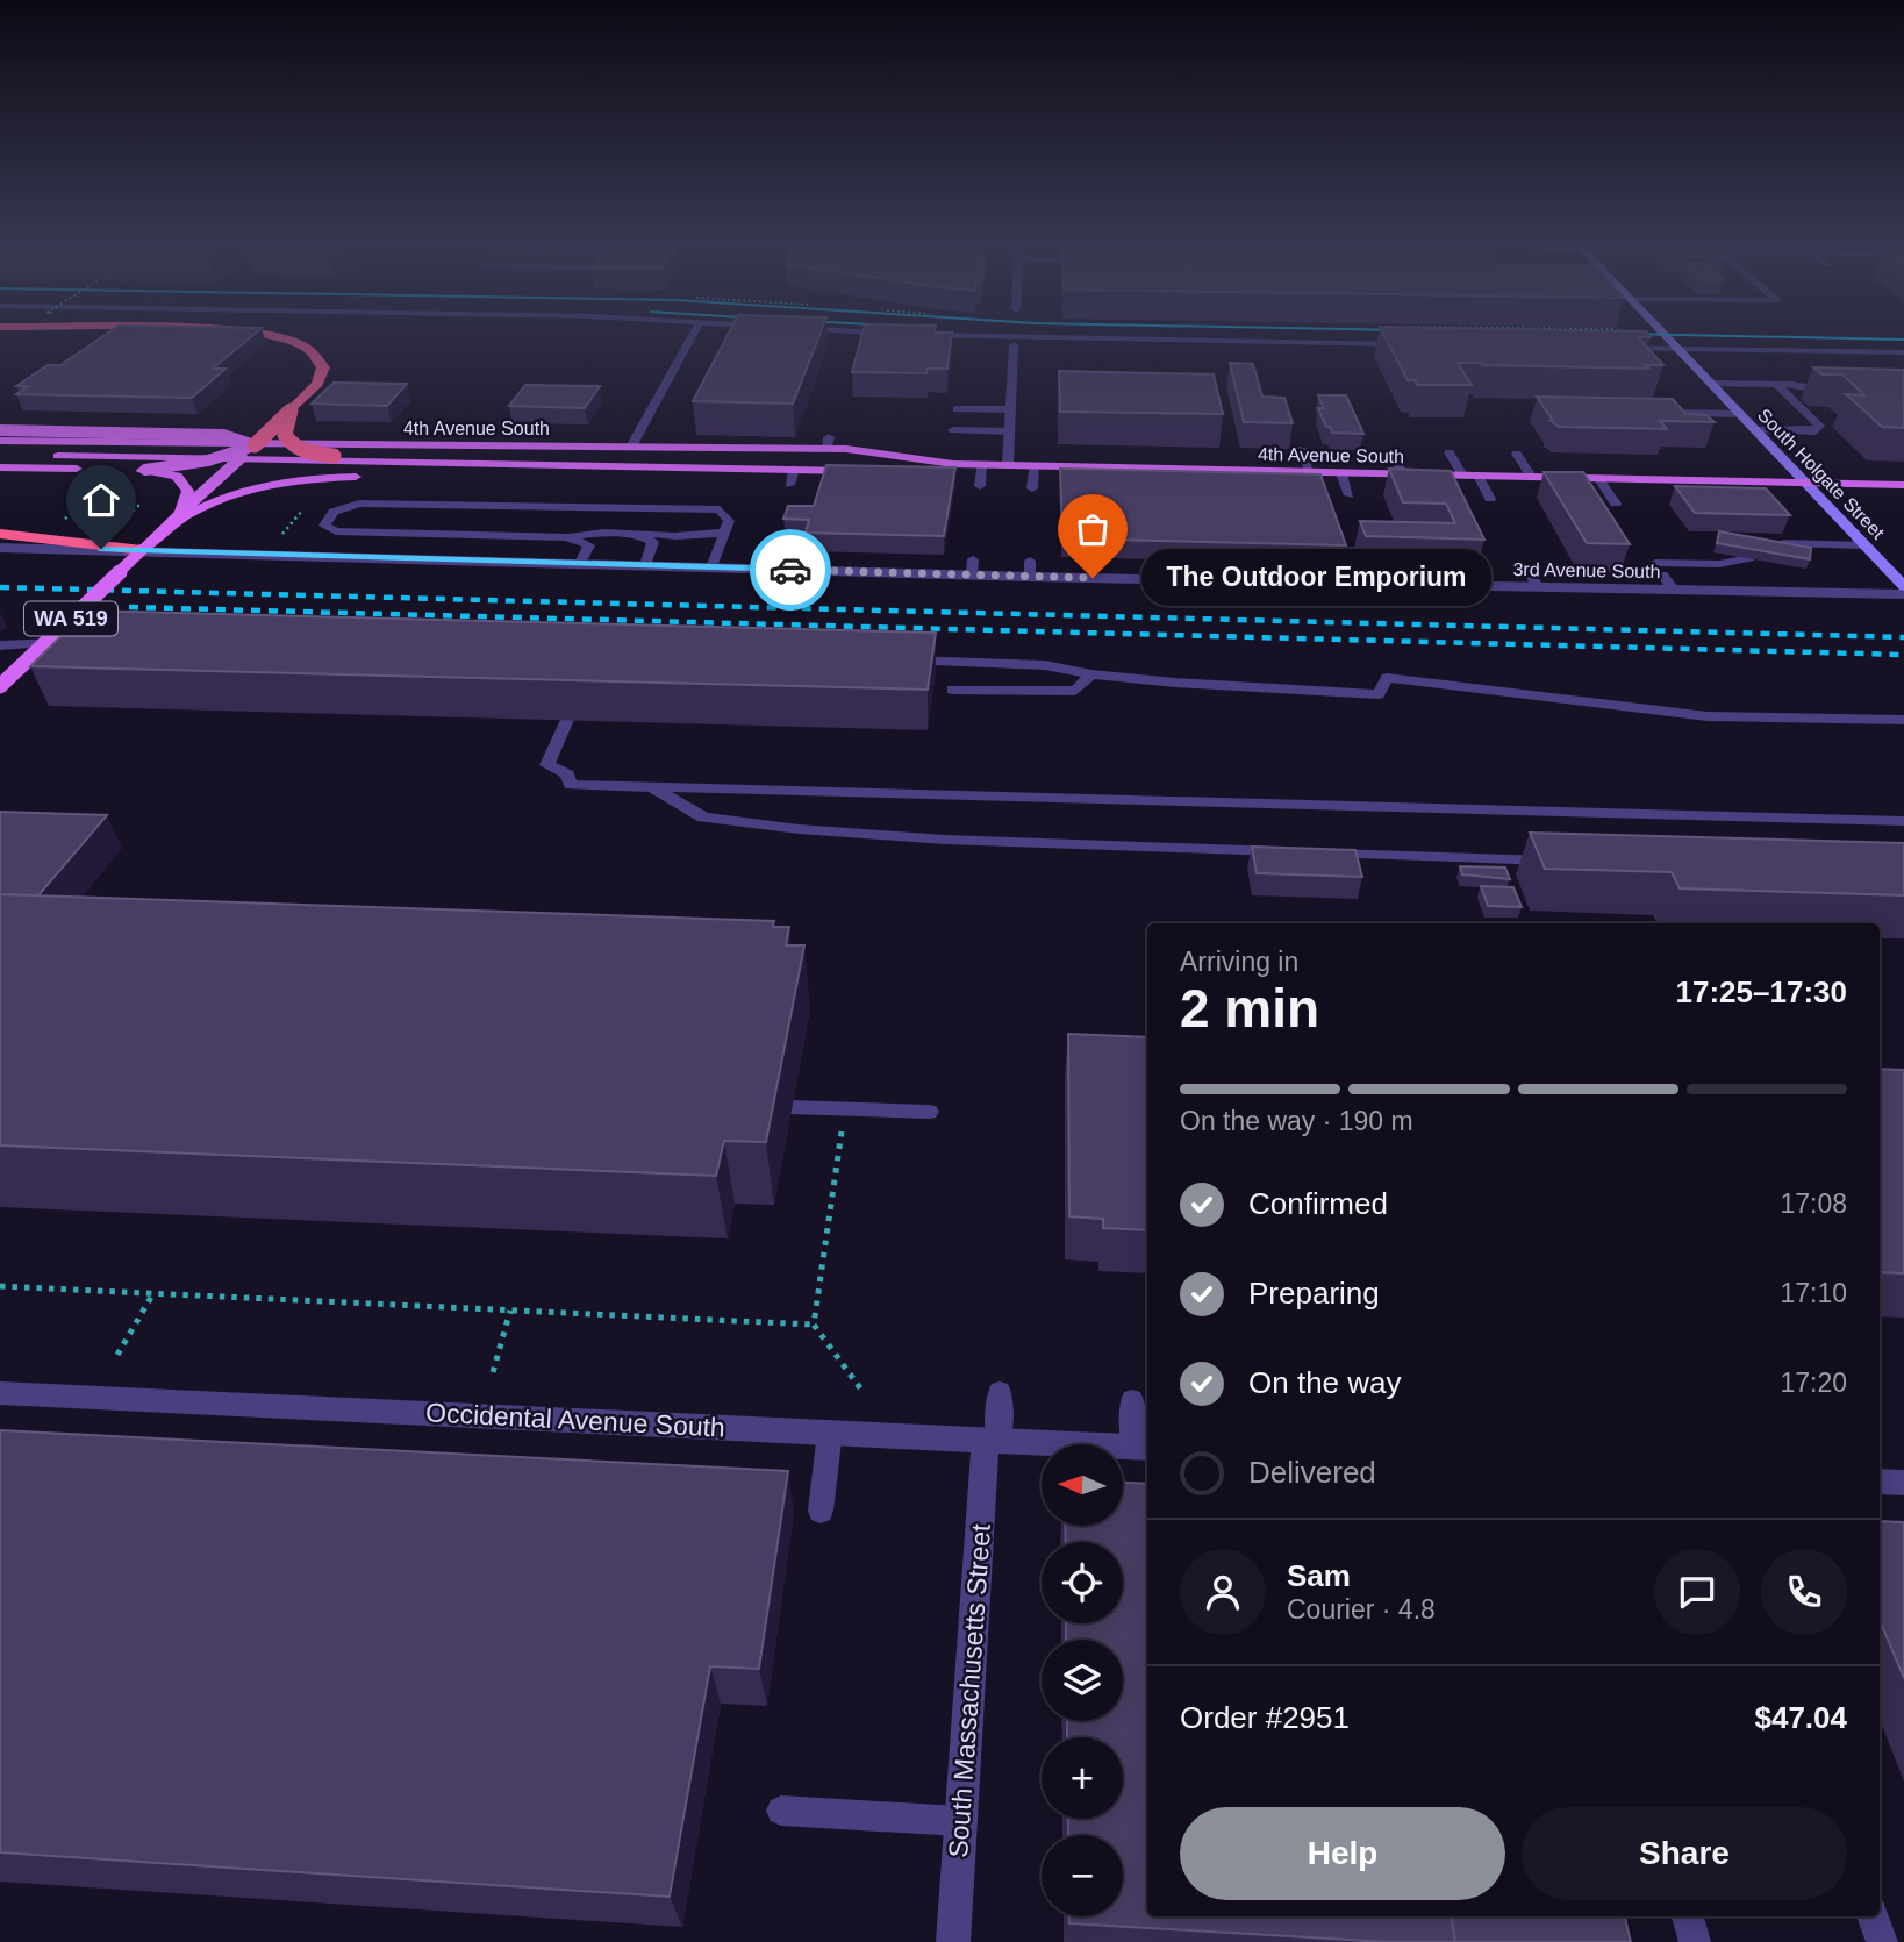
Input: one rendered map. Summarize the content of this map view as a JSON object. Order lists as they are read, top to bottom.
{
  "streets": {
    "main road": ["4th Avenue South", "South Holgate Street", "WA 519"],
    "street": ["3rd Avenue South", "Occidental Avenue South", "South Massachusetts Street"]
  },
  "crossings": [
    ["4th Avenue South", "South Holgate Street"],
    ["Occidental Avenue South", "South Massachusetts Street"]
  ],
  "places": ["The Outdoor Emporium"],
  "north": "left",
  "page": {
    "bubble": "The Outdoor Emporium",
    "heading": ["2 min", "Arriving in", "17:25–17:30"],
    "panel": [
      "Sam",
      "Courier · 4.8",
      "Order #2951",
      "$47.04"
    ],
    "bar": "On the way · 190 m",
    "list": [
      ["Confirmed", "17:08"],
      ["Preparing", "17:10"],
      ["On the way", "17:20"],
      "Delivered"
    ],
    "map_buttons": ["+", "−"],
    "buttons": ["Help", "Share"]
  }
}
